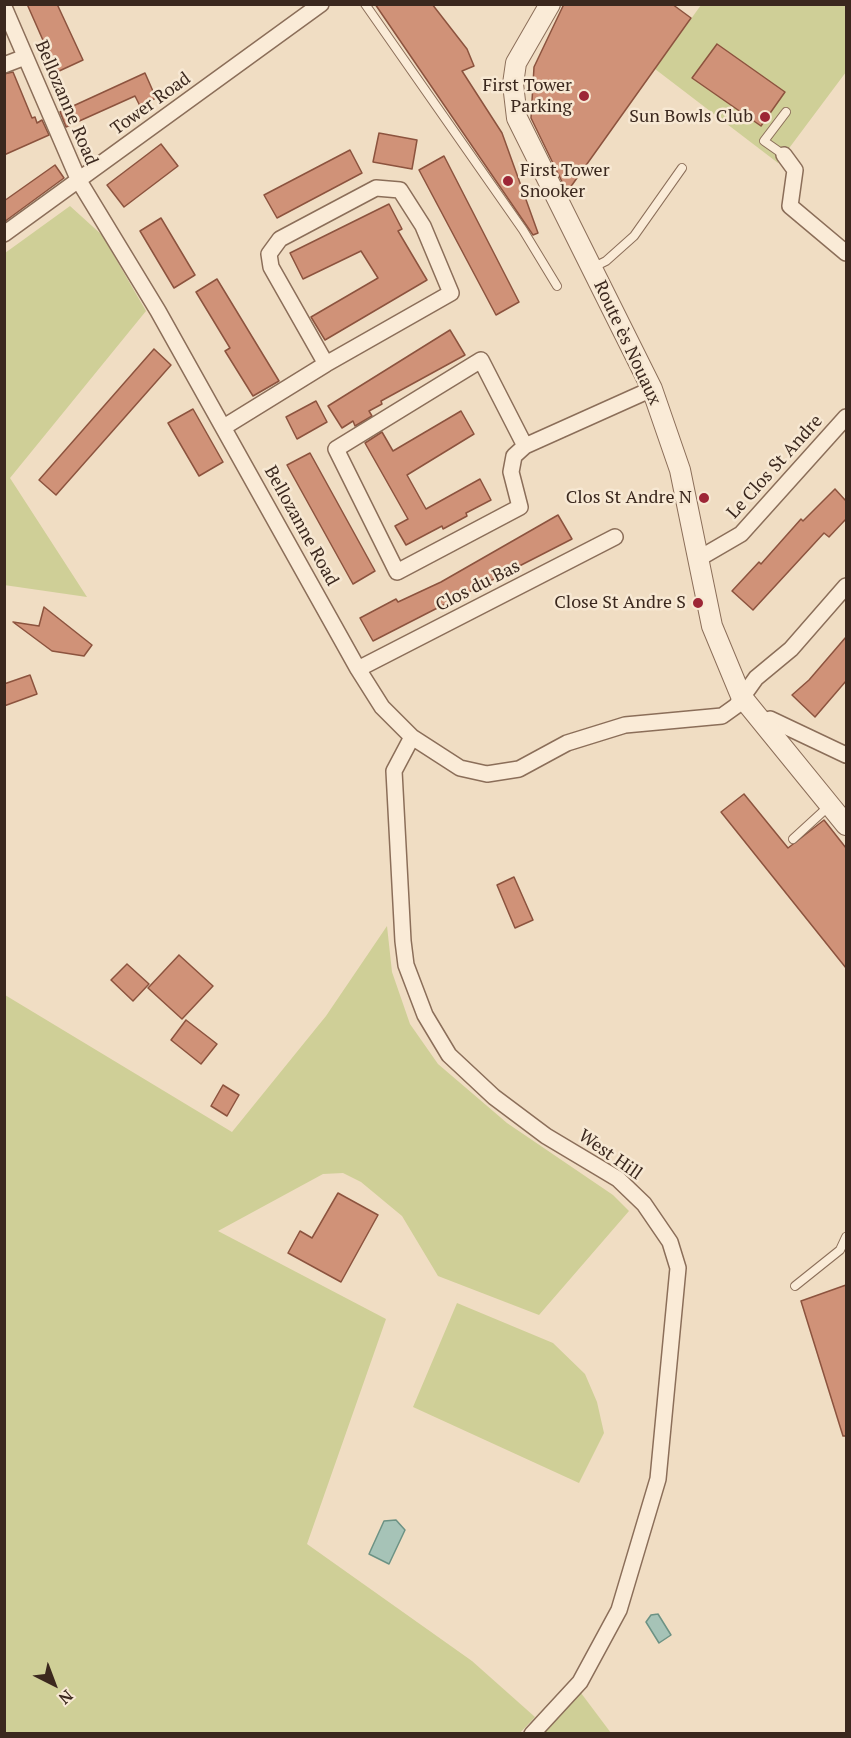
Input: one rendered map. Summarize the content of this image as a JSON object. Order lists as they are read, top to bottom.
{
  "streets": {
    "street": [
      "Bellozanne Road",
      "Tower Road",
      "Route ès Nouaux",
      "Le Clos St Andre",
      "Clos du Bas",
      "West Hill"
    ]
  },
  "crossings": [
    ["Bellozanne Road", "Tower Road"],
    ["Bellozanne Road", "Route ès Nouaux"],
    ["Bellozanne Road", "Clos du Bas"],
    ["Bellozanne Road", "West Hill"],
    ["Route ès Nouaux", "Le Clos St Andre"]
  ],
  "places": [
    "First Tower Parking",
    "Sun Bowls Club",
    "First Tower Snooker",
    "Clos St Andre N",
    "Close St Andre S"
  ],
  "north": "bottom right"
}
